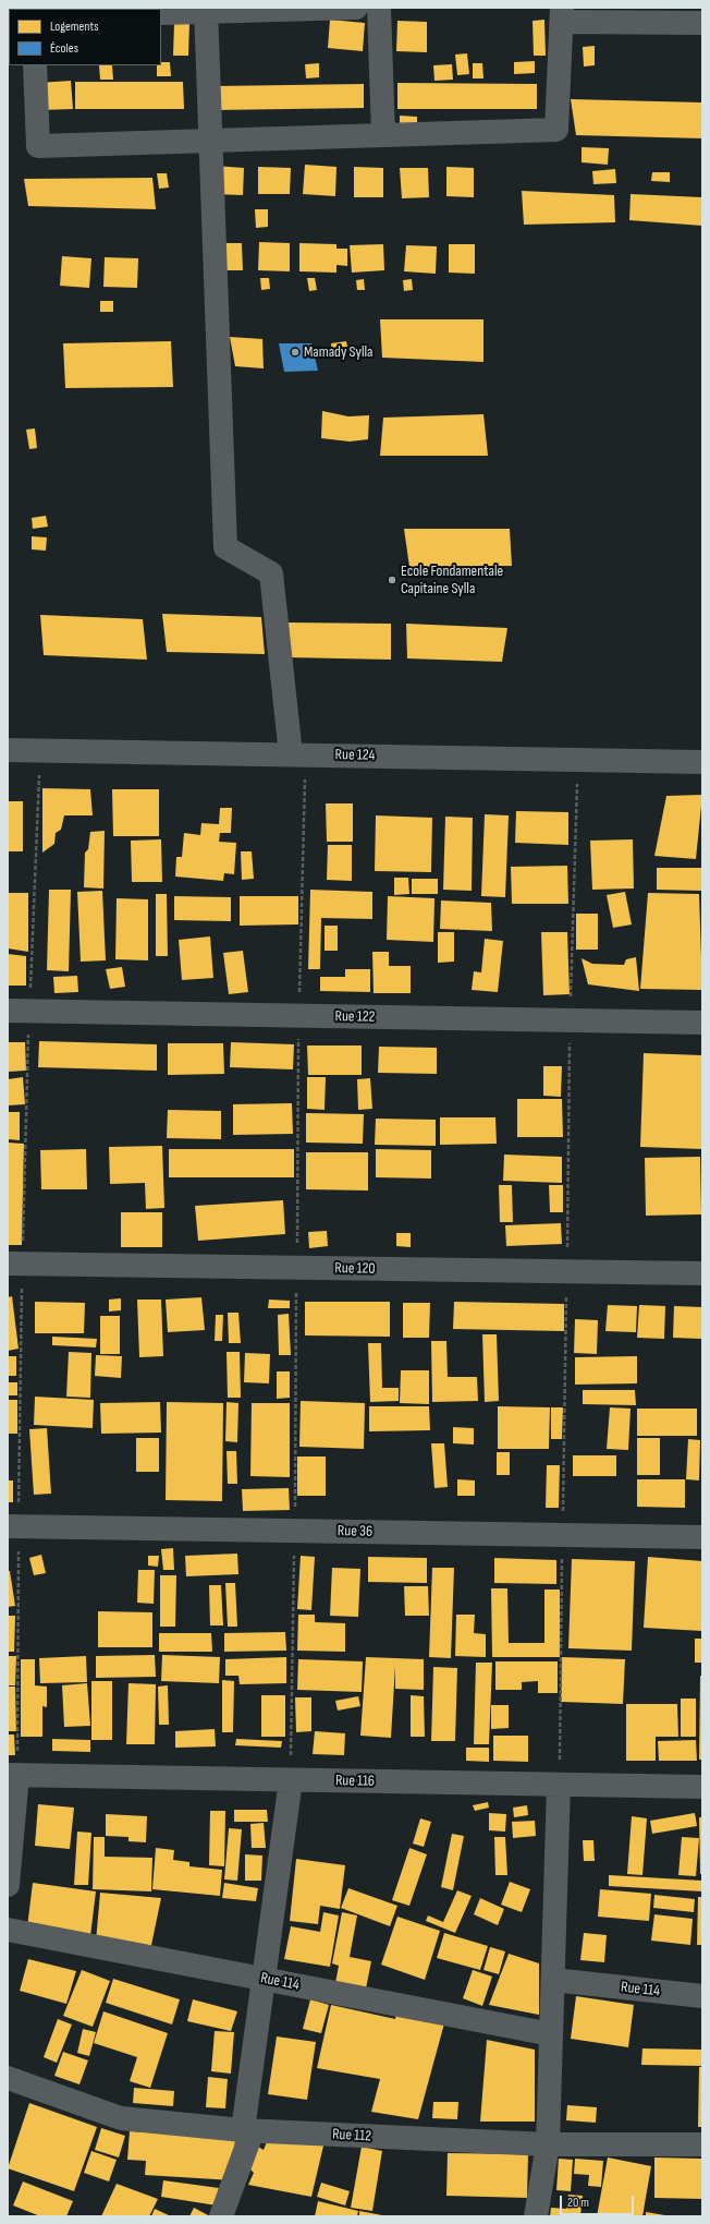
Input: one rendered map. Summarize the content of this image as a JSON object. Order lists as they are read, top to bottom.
{
  "streets": {
    "street": [
      "Rue 124",
      "Rue 122",
      "Rue 120",
      "Rue 36",
      "Rue 116",
      "Rue 114",
      "Rue 112"
    ]
  },
  "places": ["Mamady Sylla", "Ecole Fondamentale Capitaine Sylla"],
  "legend": ["Logements", "Écoles"],
  "scale_bar": "20 m"
}
